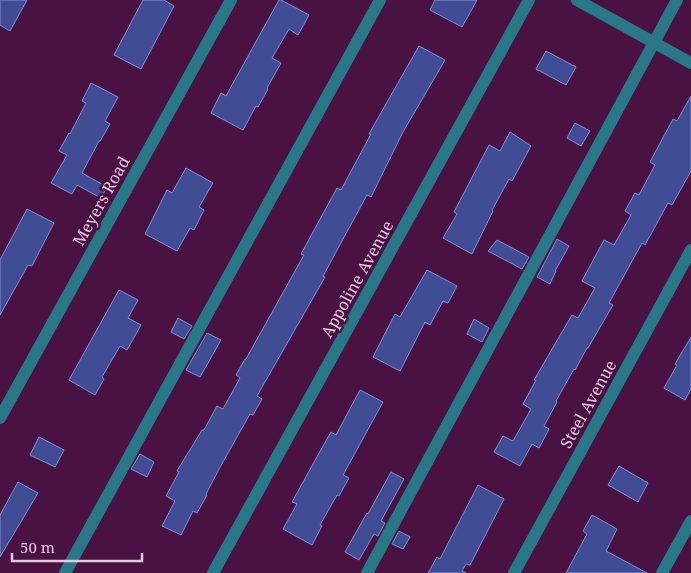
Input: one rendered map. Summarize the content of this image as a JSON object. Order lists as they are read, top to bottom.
{
  "streets": {
    "street": ["Meyers Road", "Appoline Avenue", "Steel Avenue"]
  },
  "scale_bar": "50 m"
}
